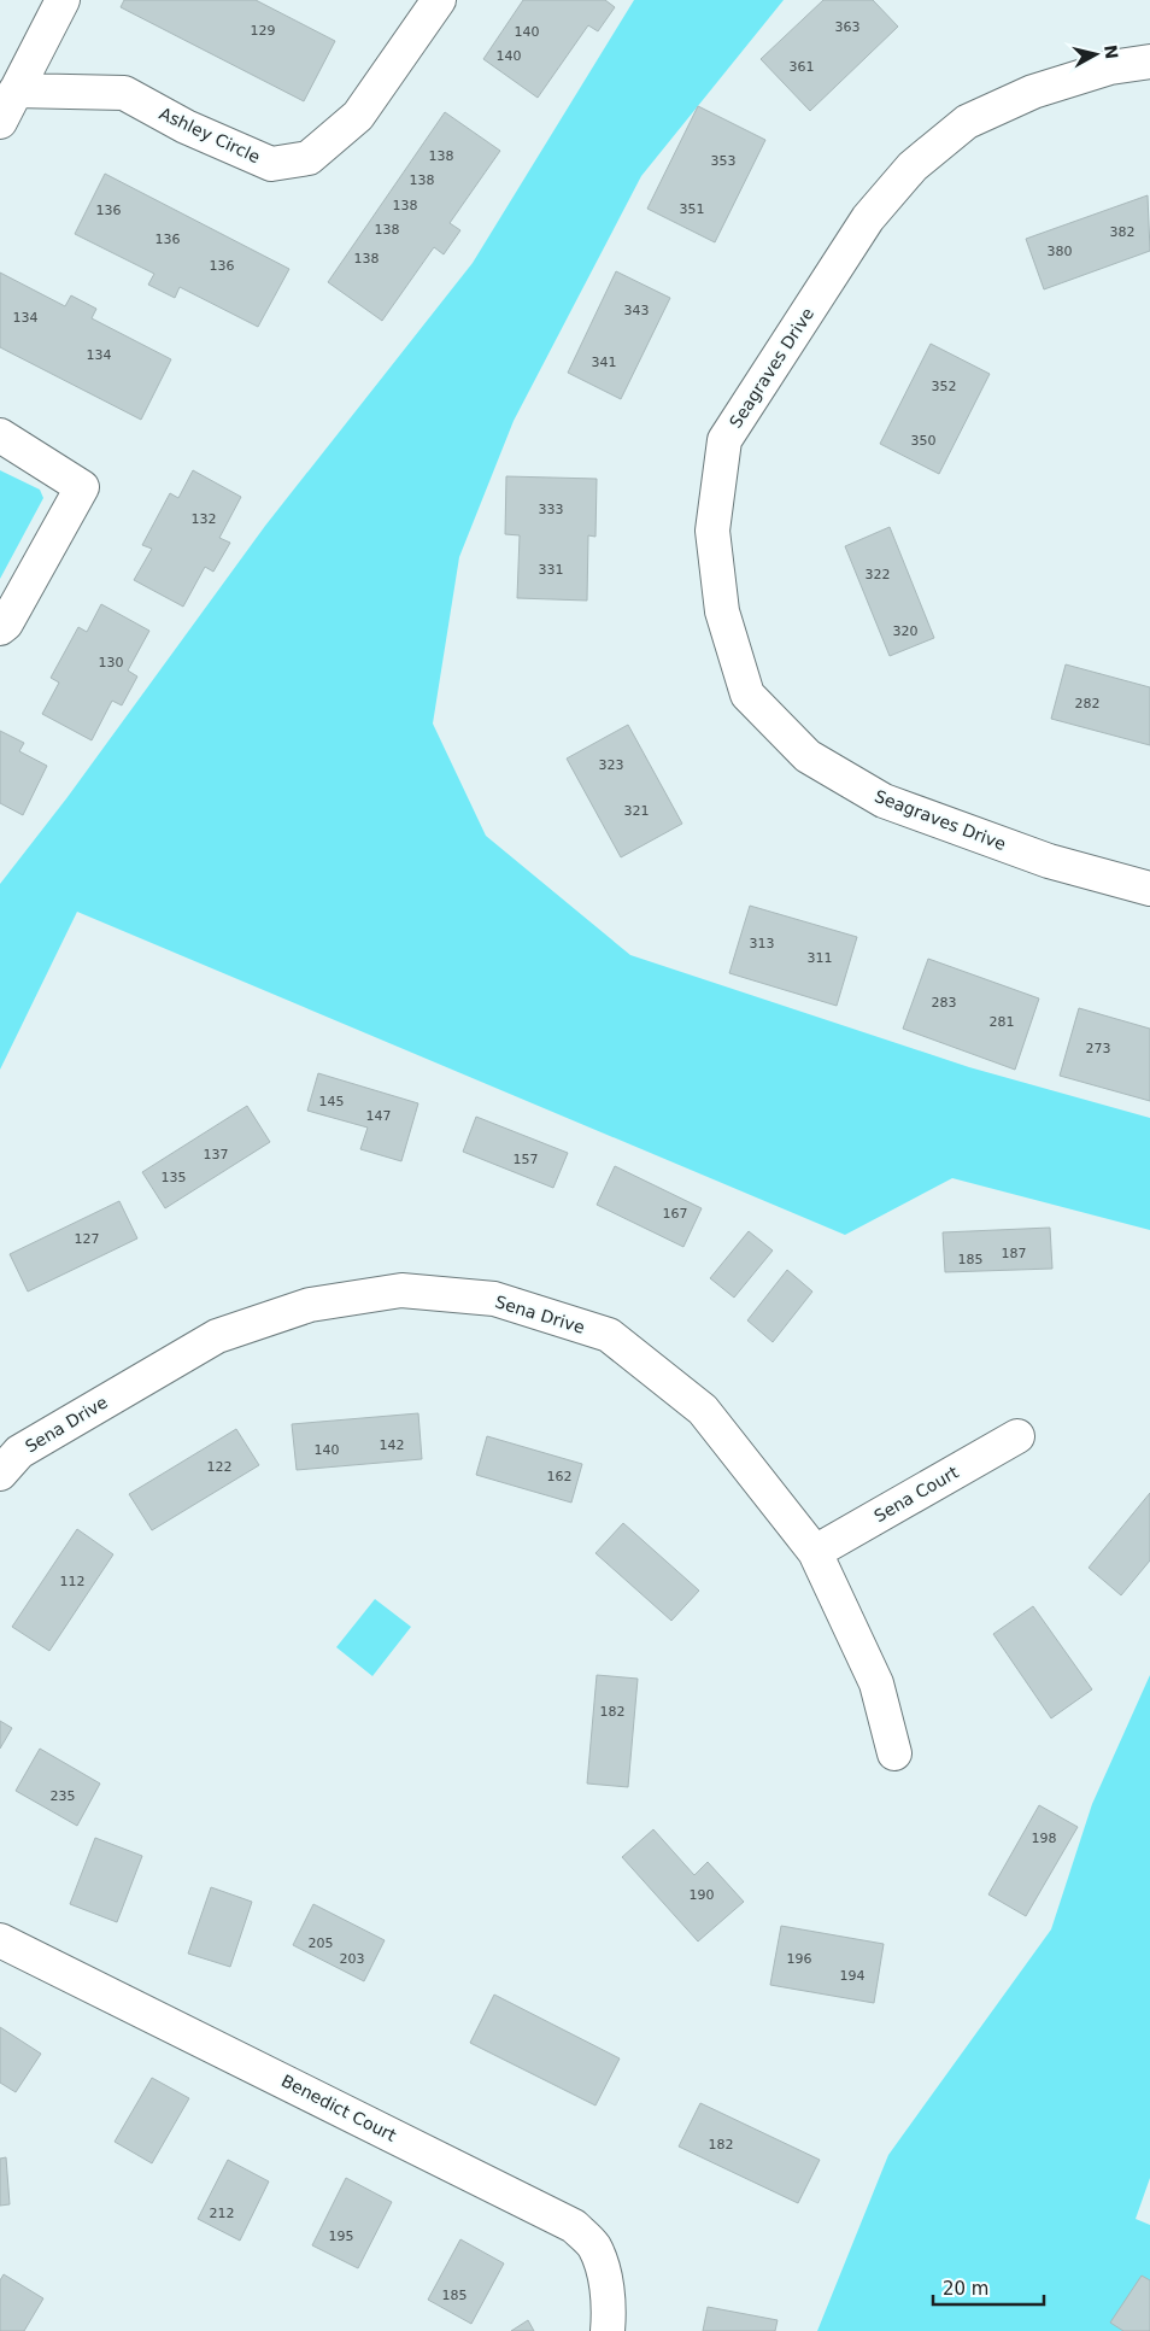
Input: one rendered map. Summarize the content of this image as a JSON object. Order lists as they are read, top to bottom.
{
  "streets": {
    "street": [
      "Ashley Circle",
      "Seagraves Drive",
      "Sena Drive",
      "Sena Court",
      "Benedict Court"
    ]
  },
  "crossings": [
    ["Sena Drive", "Sena Court"]
  ],
  "house_numbers": [
    "363",
    "129",
    "140",
    "140",
    "361",
    "138",
    "353",
    "138",
    "138",
    "351",
    "136",
    "138",
    "382",
    "136",
    "380",
    "138",
    "136",
    "343",
    "134",
    "134",
    "341",
    "352",
    "350",
    "333",
    "132",
    "331",
    "322",
    "320",
    "130",
    "282",
    "323",
    "321",
    "313",
    "311",
    "283",
    "281",
    "273",
    "145",
    "147",
    "137",
    "157",
    "135",
    "167",
    "127",
    "187",
    "185",
    "142",
    "140",
    "122",
    "162",
    "112",
    "182",
    "235",
    "198",
    "190",
    "205",
    "203",
    "196",
    "194",
    "182",
    "212",
    "195",
    "185"
  ],
  "scale_bar": "20 m",
  "north": "right"
}
